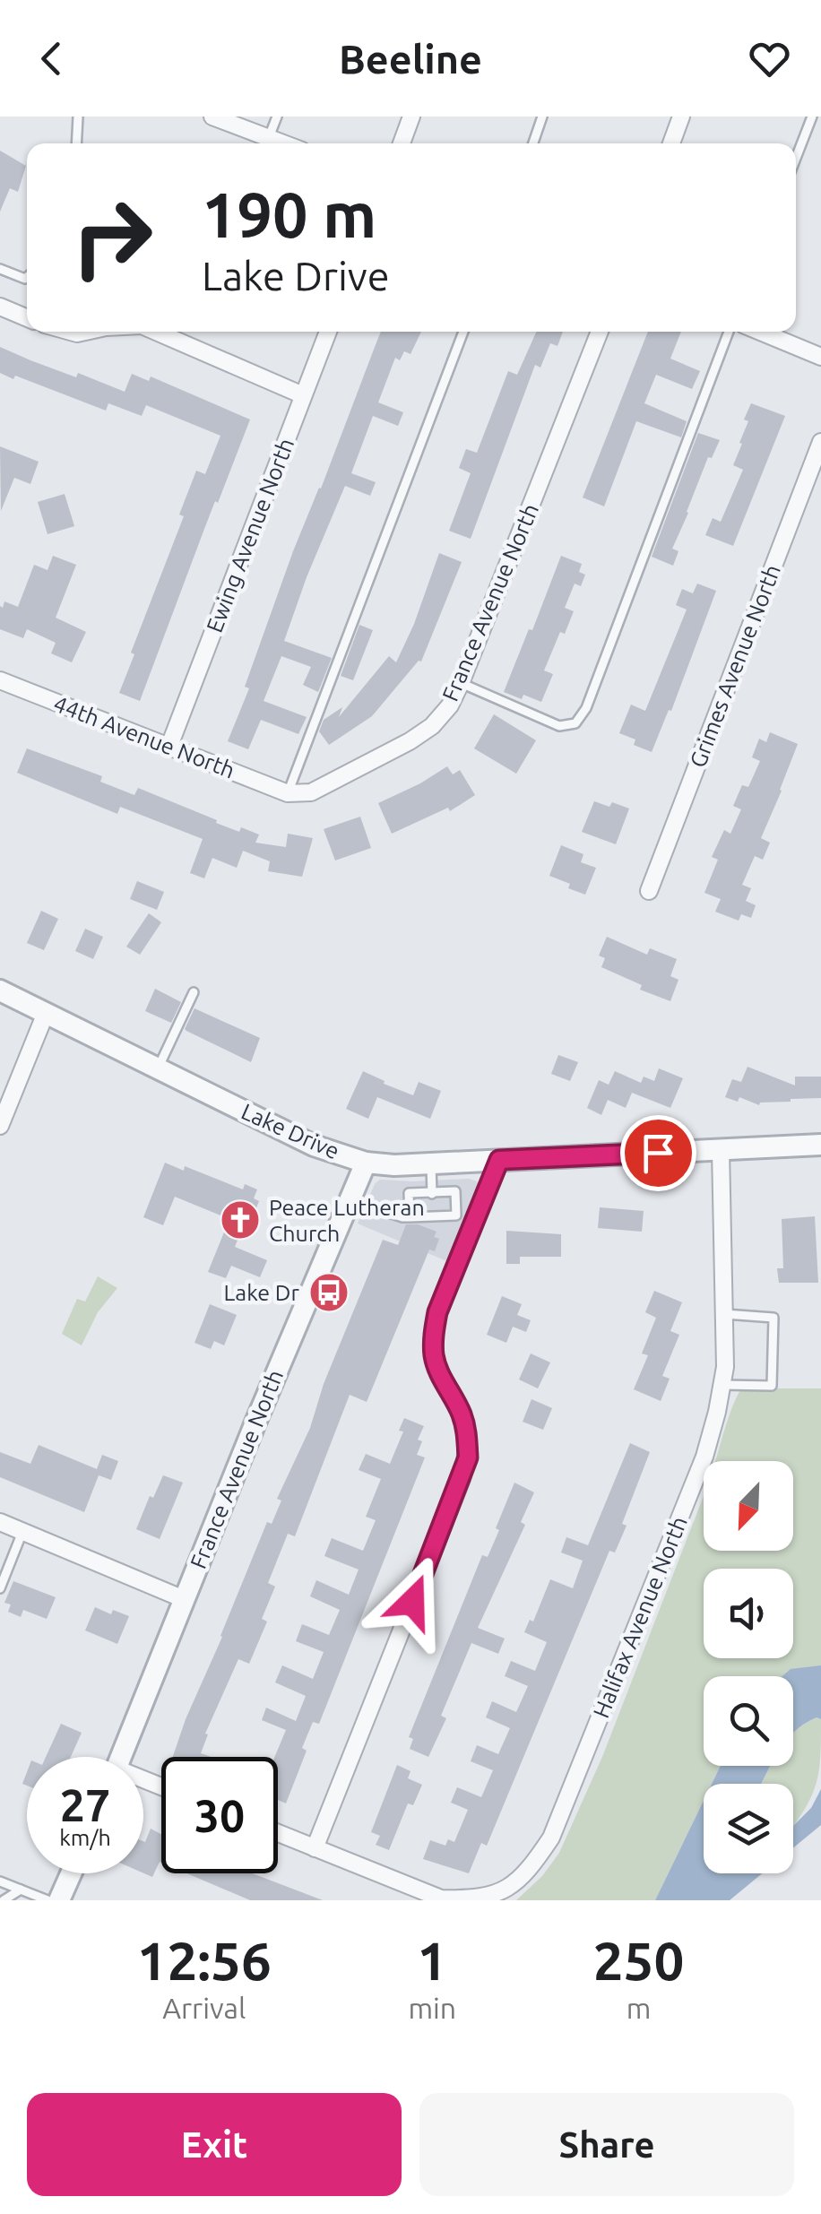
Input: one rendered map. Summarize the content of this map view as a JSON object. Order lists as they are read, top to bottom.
{
  "streets": {
    "street": [
      "Ewing Avenue North",
      "France Avenue North",
      "Grimes Avenue North",
      "44th Avenue North",
      "Lake Drive",
      "Halifax Avenue North"
    ]
  },
  "crossings": [
    ["Ewing Avenue North", "44th Avenue North"],
    ["France Avenue North", "44th Avenue North"],
    ["France Avenue North", "Lake Drive"],
    ["Lake Drive", "Halifax Avenue North"]
  ],
  "places": {
    "church": ["Peace Lutheran Church"],
    "bus stop": ["Lake Dr"]
  },
  "north": "bottom left",
  "page": {
    "header": "Beeline",
    "turn": ["190 m", "Lake Drive"],
    "speed": "27 km/h",
    "limit": "30",
    "eta": [
      "12:56",
      "Arrival",
      "1",
      "min",
      "250",
      "m"
    ],
    "buttons": ["Exit", "Share"]
  }
}
